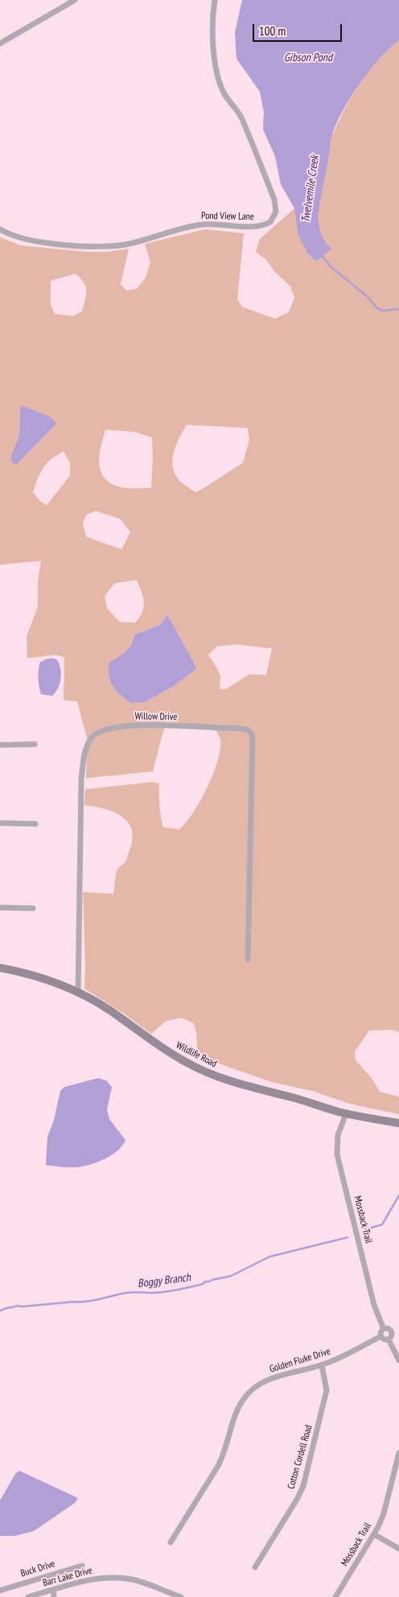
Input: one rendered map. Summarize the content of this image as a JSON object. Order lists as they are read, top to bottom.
{
  "streets": {
    "street": [
      "Pond View Lane",
      "Willow Drive",
      "Wildlife Road",
      "Mossback Trail",
      "Golden Fluke Drive",
      "Cotton Cordell Road",
      "Buck Drive",
      "Barr Lake Drive"
    ]
  },
  "crossings": [
    ["Willow Drive", "Wildlife Road"],
    ["Wildlife Road", "Mossback Trail"],
    ["Mossback Trail", "Golden Fluke Drive"],
    ["Golden Fluke Drive", "Cotton Cordell Road"]
  ],
  "water": ["Gibson Pond", "Twelvemile Creek", "Boggy Branch"],
  "scale_bar": "100 m"
}
